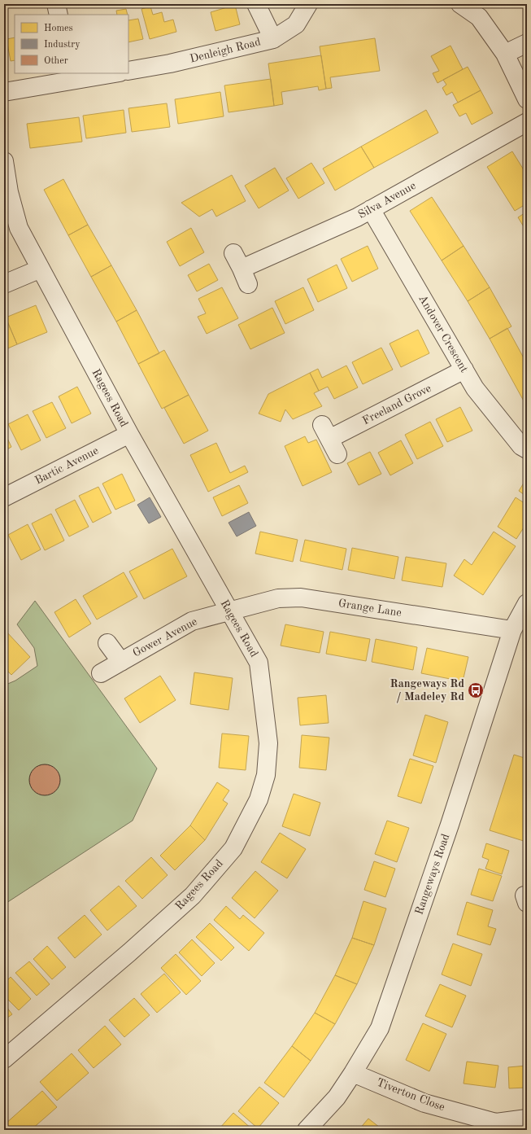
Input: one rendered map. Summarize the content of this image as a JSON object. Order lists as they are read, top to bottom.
{
  "streets": {
    "street": [
      "Denleigh Road",
      "Silva Avenue",
      "Andover Crescent",
      "Ragees Road",
      "Freeland Grove",
      "Bartic Avenue",
      "Grange Lane",
      "Gower Avenue",
      "Rangeways Road",
      "Tiverton Close"
    ]
  },
  "crossings": [
    ["Silva Avenue", "Andover Crescent"],
    ["Andover Crescent", "Freeland Grove"],
    ["Ragees Road", "Bartic Avenue"],
    ["Ragees Road", "Grange Lane"],
    ["Ragees Road", "Gower Avenue"],
    ["Grange Lane", "Gower Avenue"],
    ["Grange Lane", "Rangeways Road"],
    ["Rangeways Road", "Tiverton Close"]
  ],
  "places": {
    "bus stop": ["Rangeways Rd / Madeley Rd"]
  },
  "legend": ["Homes", "Industry", "Other"]
}
